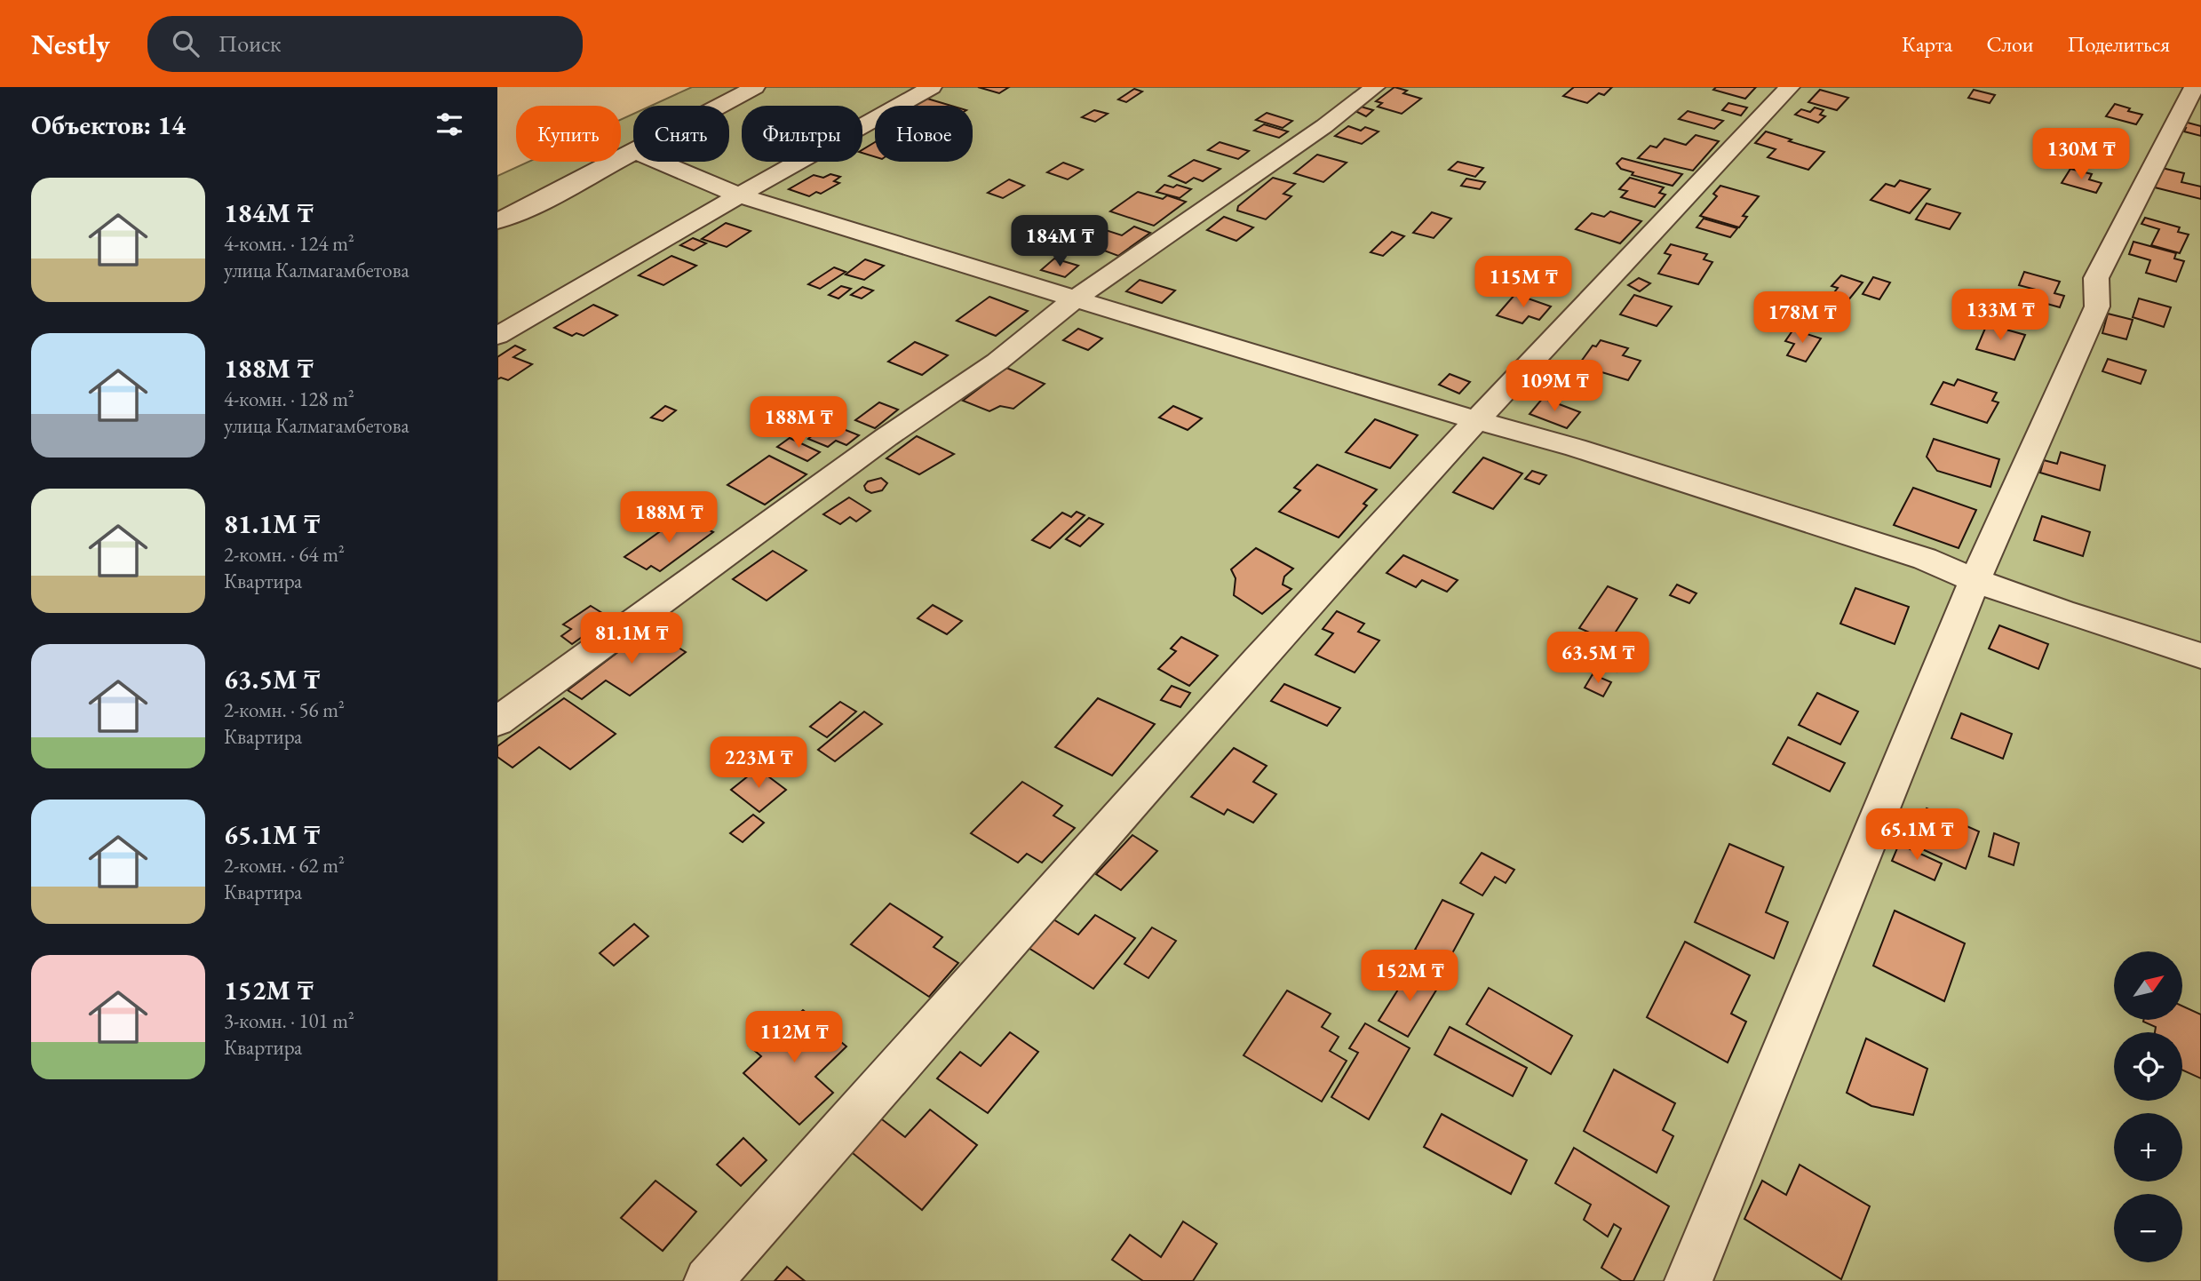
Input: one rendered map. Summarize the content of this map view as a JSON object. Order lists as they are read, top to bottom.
{
  "north": "top right",
  "page": {
    "header": "Nestly",
    "search": "Поиск",
    "nav": ["Карта", "Слои", "Поделиться"],
    "heading": "Объектов: 14",
    "chip": [
      "Купить",
      "Снять",
      "Фильтры",
      "Новое"
    ],
    "price": [
      "130M ₸",
      "184M ₸",
      "115M ₸",
      "133M ₸",
      "178M ₸",
      "109M ₸",
      "188M ₸",
      "188M ₸",
      "81.1M ₸",
      "63.5M ₸",
      "223M ₸",
      "65.1M ₸",
      "152M ₸",
      "112M ₸"
    ],
    "list": [
      {
        "name": "184M ₸",
        "note": "4-комн. · 124 m² · улица Калмагамбетова"
      },
      {
        "name": "188M ₸",
        "note": "4-комн. · 128 m² · улица Калмагамбетова"
      },
      {
        "name": "81.1M ₸",
        "note": "2-комн. · 64 m² · Квартира"
      },
      {
        "name": "63.5M ₸",
        "note": "2-комн. · 56 m² · Квартира"
      },
      {
        "name": "65.1M ₸",
        "note": "2-комн. · 62 m² · Квартира"
      },
      {
        "name": "152M ₸",
        "note": "3-комн. · 101 m² · Квартира"
      }
    ],
    "map_buttons": ["+", "−"]
  }
}
